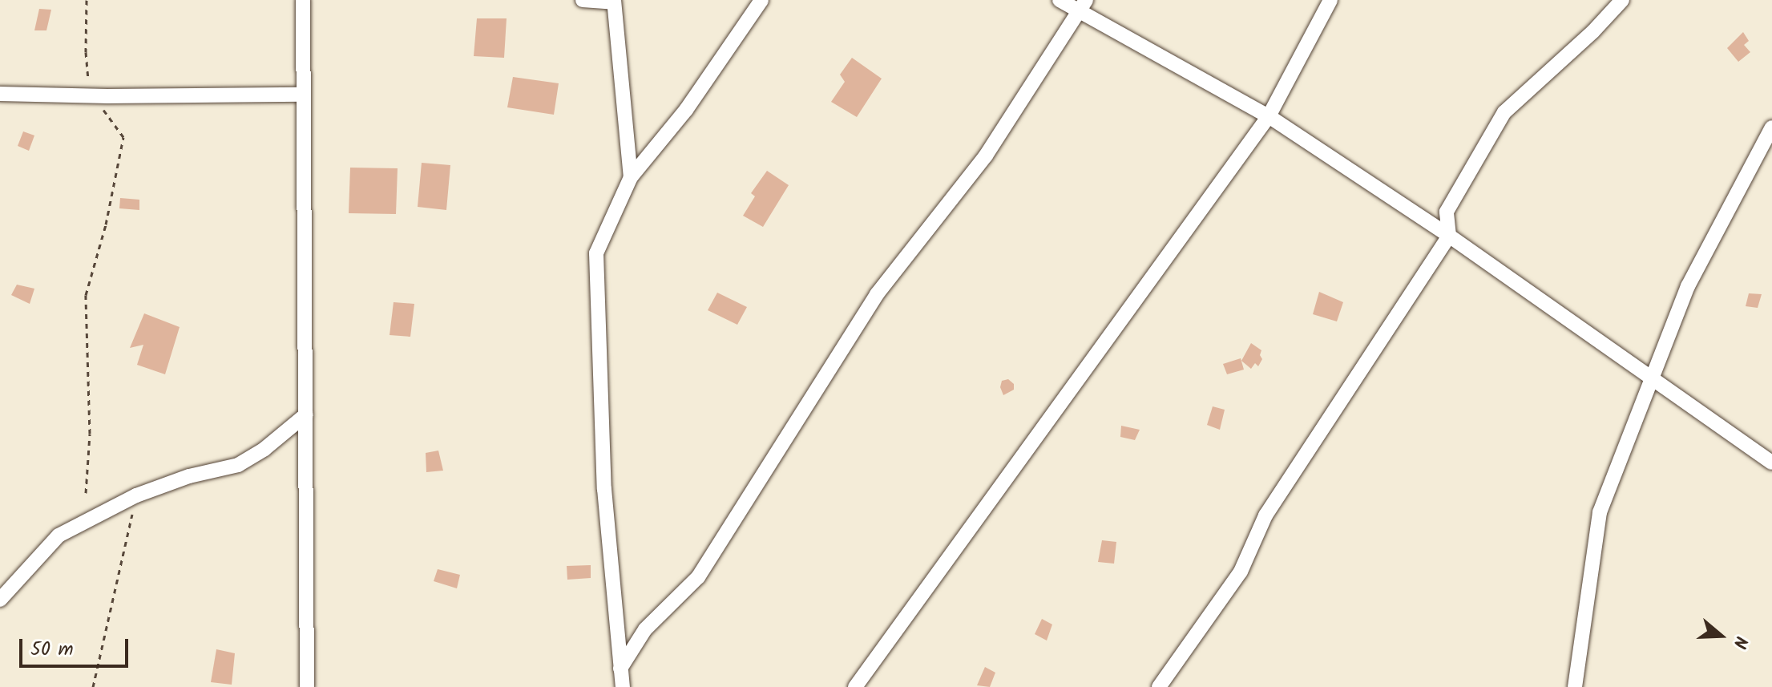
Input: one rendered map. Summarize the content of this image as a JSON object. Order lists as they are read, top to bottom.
{
  "scale_bar": "50 m",
  "north": "right"
}
